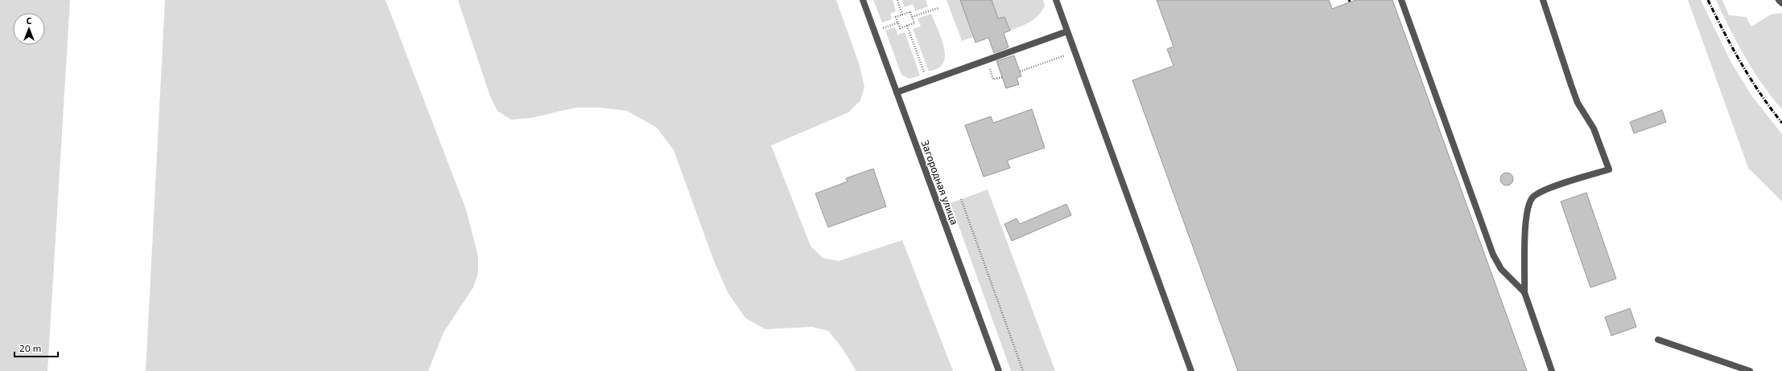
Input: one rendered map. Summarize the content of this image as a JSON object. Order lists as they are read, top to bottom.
{
  "streets": {
    "street": ["Загородная улица"]
  },
  "scale_bar": "20 m",
  "north": "top"
}
